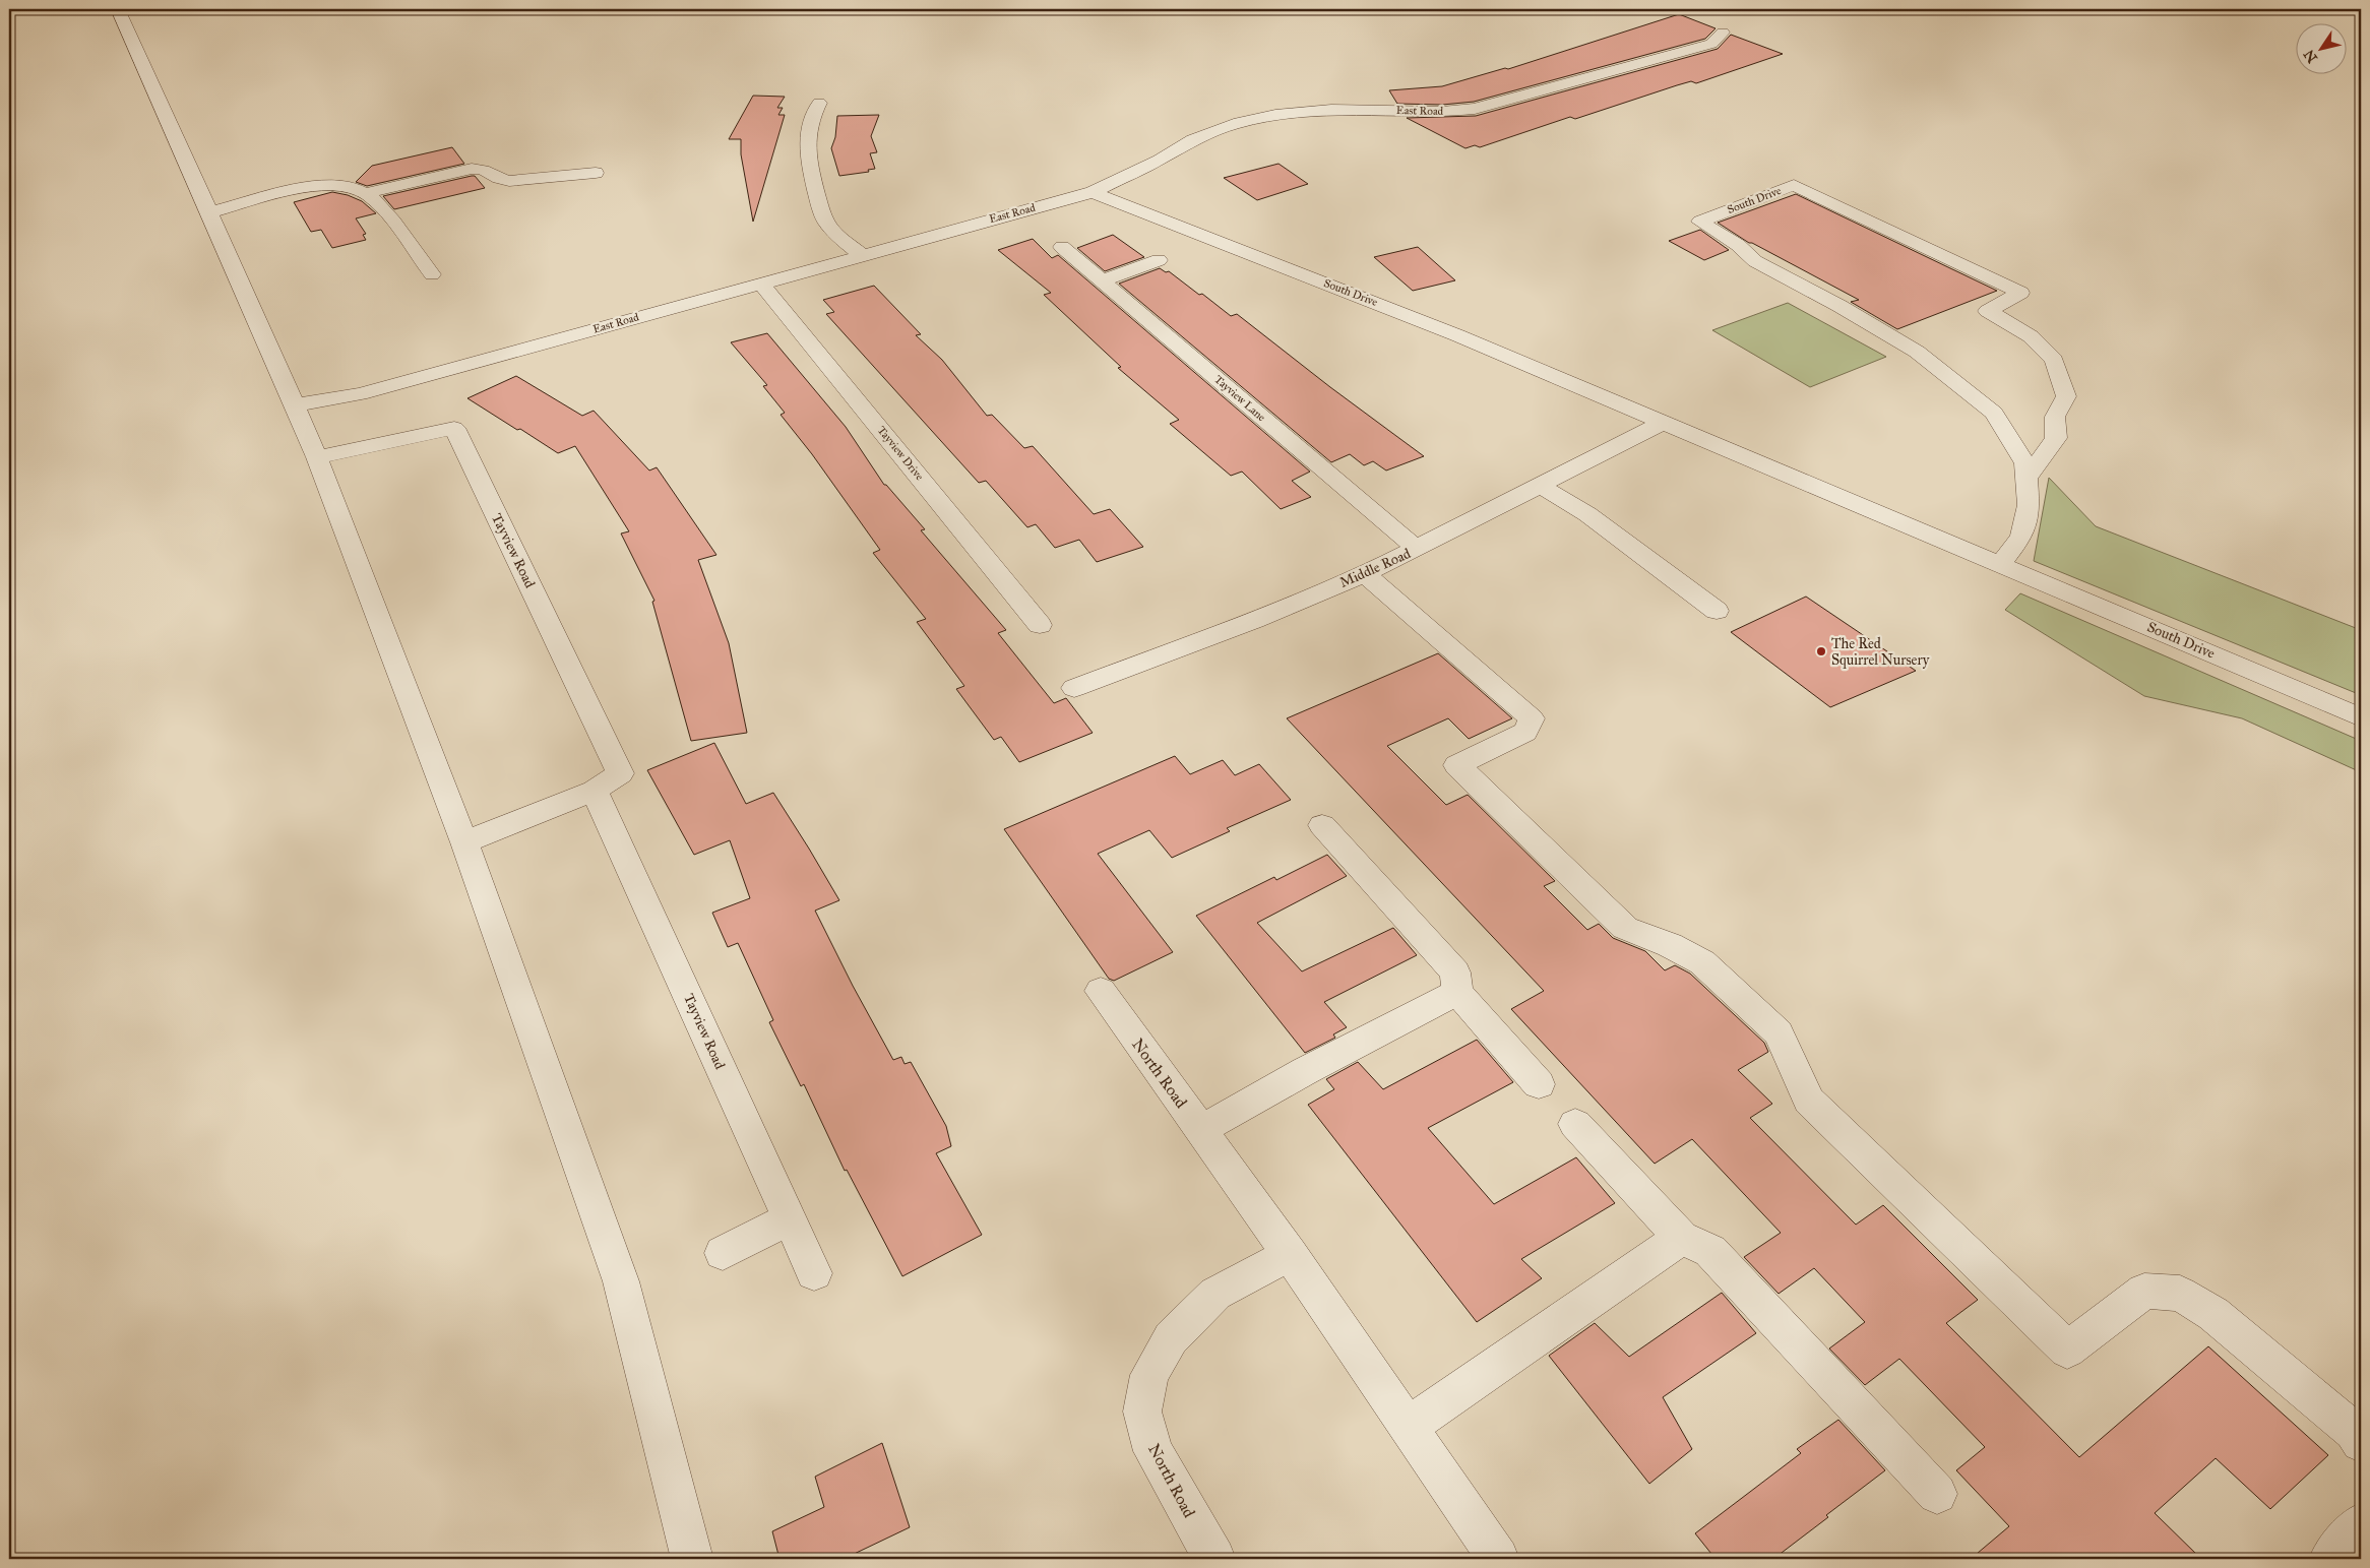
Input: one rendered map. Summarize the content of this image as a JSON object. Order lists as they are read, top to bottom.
{
  "streets": {
    "street": [
      "East Road",
      "South Drive",
      "Tayview Lane",
      "Tayview Drive",
      "Tayview Road",
      "Middle Road",
      "North Road"
    ]
  },
  "crossings": [
    ["East Road", "South Drive"],
    ["East Road", "Tayview Drive"],
    ["South Drive", "Middle Road"],
    ["Tayview Lane", "Middle Road"]
  ],
  "places": ["The Red Squirrel Nursery"],
  "north": "bottom left"
}
